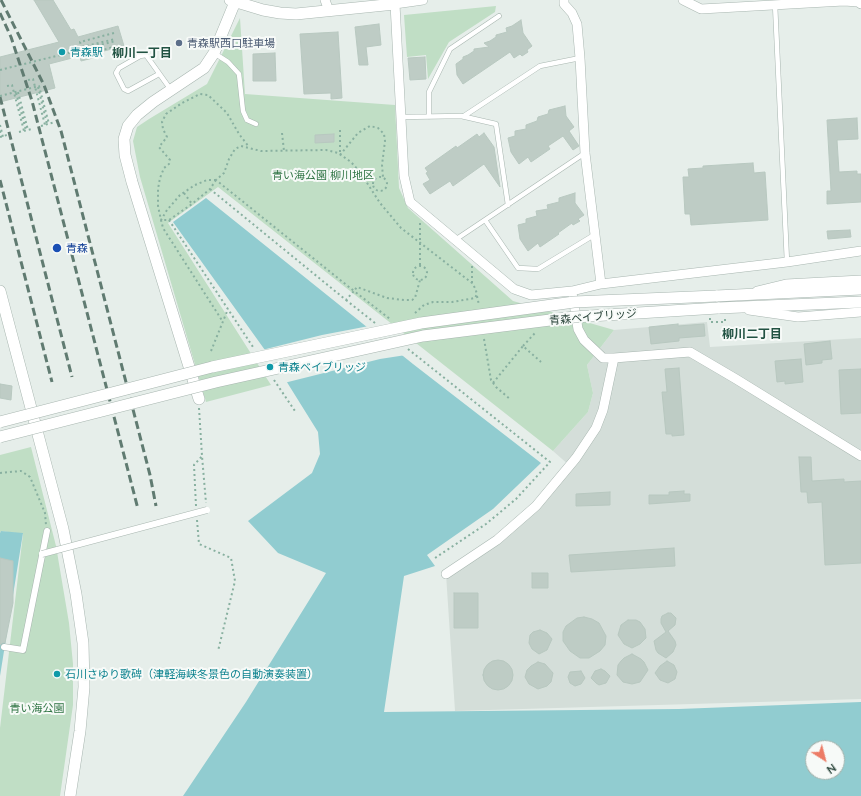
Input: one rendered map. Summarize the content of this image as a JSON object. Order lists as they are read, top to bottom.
{
  "streets": {
    "street": ["青森ベイブリッジ"]
  },
  "districts": ["柳川一丁目", "柳川二丁目"],
  "parks": ["青い海公園 柳川地区", "青い海公園"],
  "places": [
    "青森駅西口駐車場",
    "青森駅",
    "青森",
    "青森ベイブリッジ",
    "石川さゆり歌碑（津軽海峡冬景色の自動演奏装置）"
  ],
  "north": "bottom right"
}
